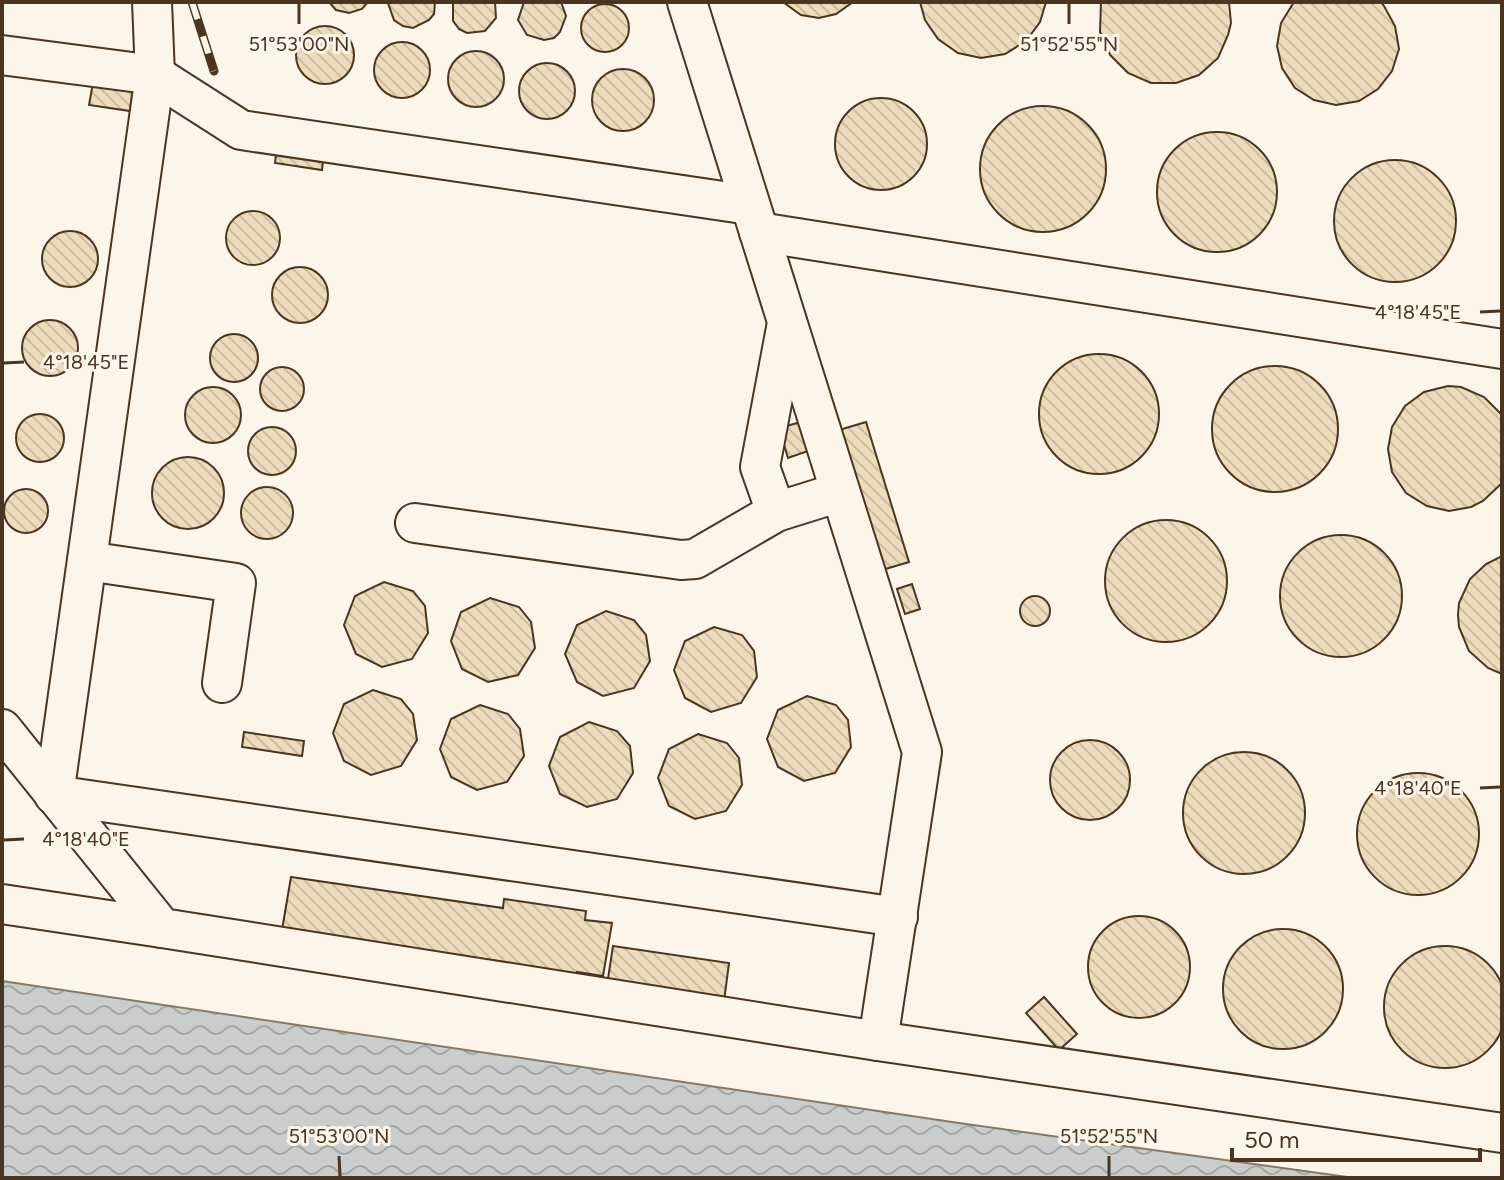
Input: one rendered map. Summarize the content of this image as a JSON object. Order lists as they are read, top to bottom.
{
  "scale_bar": "50 m",
  "coordinates": [
    "51°53'00\"N",
    "51°52'55\"N",
    "4°18'45\"E",
    "4°18'40\"E"
  ]
}
